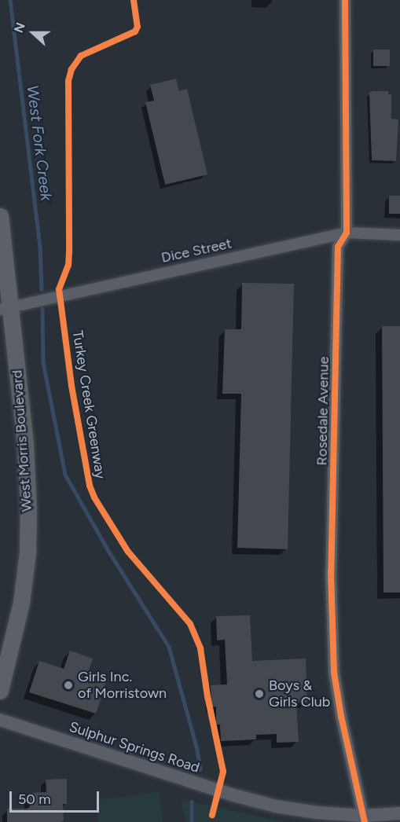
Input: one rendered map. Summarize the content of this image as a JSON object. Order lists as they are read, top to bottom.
{
  "streets": {
    "main road": ["West Morris Boulevard"],
    "street": ["Dice Street", "Rosedale Avenue", "Sulphur Springs Road"],
    "cycle path": ["Turkey Creek Greenway"]
  },
  "crossings": [
    ["Dice Street", "Rosedale Avenue"],
    ["Dice Street", "West Morris Boulevard"],
    ["Rosedale Avenue", "Sulphur Springs Road"]
  ],
  "water": ["West Fork Creek"],
  "places": ["Girls Inc. of Morristown", "Boys & Girls Club"],
  "scale_bar": "50 m",
  "north": "left"
}
